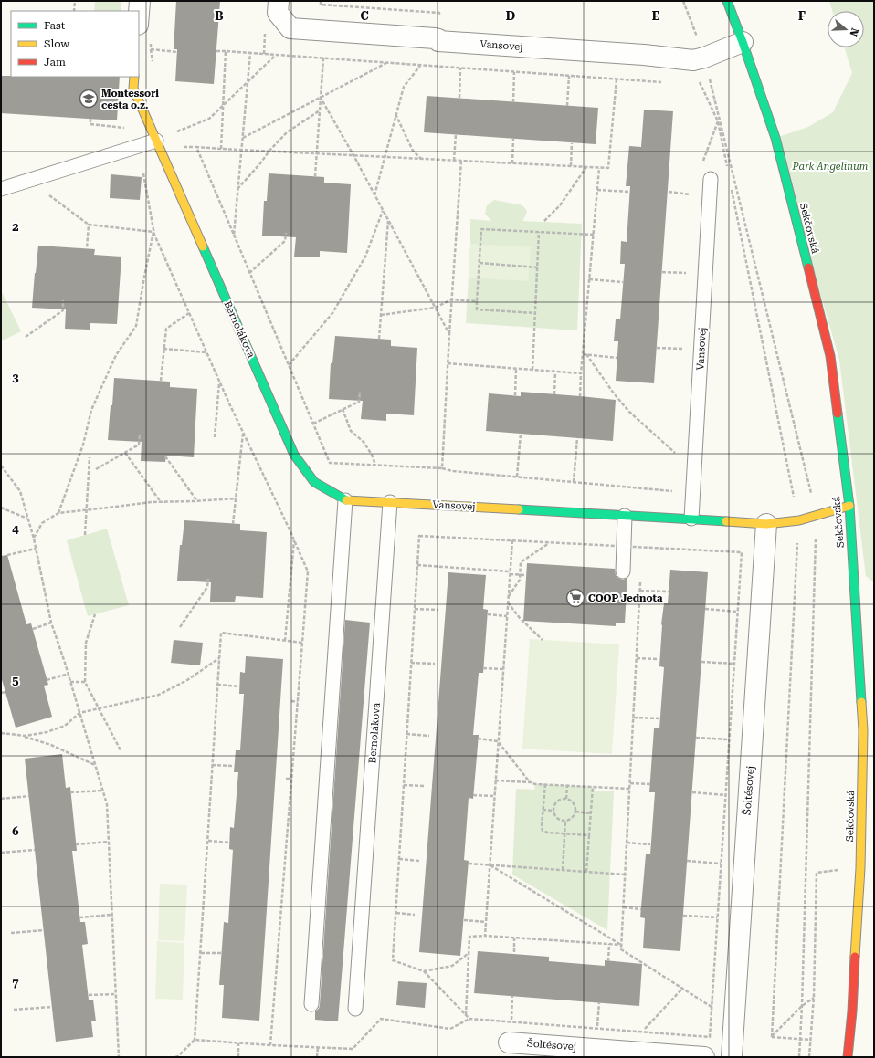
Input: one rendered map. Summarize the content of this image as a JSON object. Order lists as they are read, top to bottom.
{
  "streets": {
    "street": [
      "Vansovej",
      "Sekčovská",
      "Bernolákova",
      "Šoltésovej"
    ]
  },
  "crossings": [
    ["Vansovej", "Sekčovská"],
    ["Vansovej", "Bernolákova"],
    ["Vansovej", "Šoltésovej"]
  ],
  "parks": ["Park Angelinum"],
  "places": {
    "school or university": ["Montessori cesta o.z."],
    "supermarket": ["COOP Jednota"]
  },
  "legend": ["Fast", "Slow", "Jam"],
  "north": "right",
  "grid": {
    "columns": [
      "B",
      "C",
      "D",
      "E",
      "F"
    ],
    "rows": [
      "2",
      "3",
      "4",
      "5",
      "6",
      "7"
    ]
  }
}
